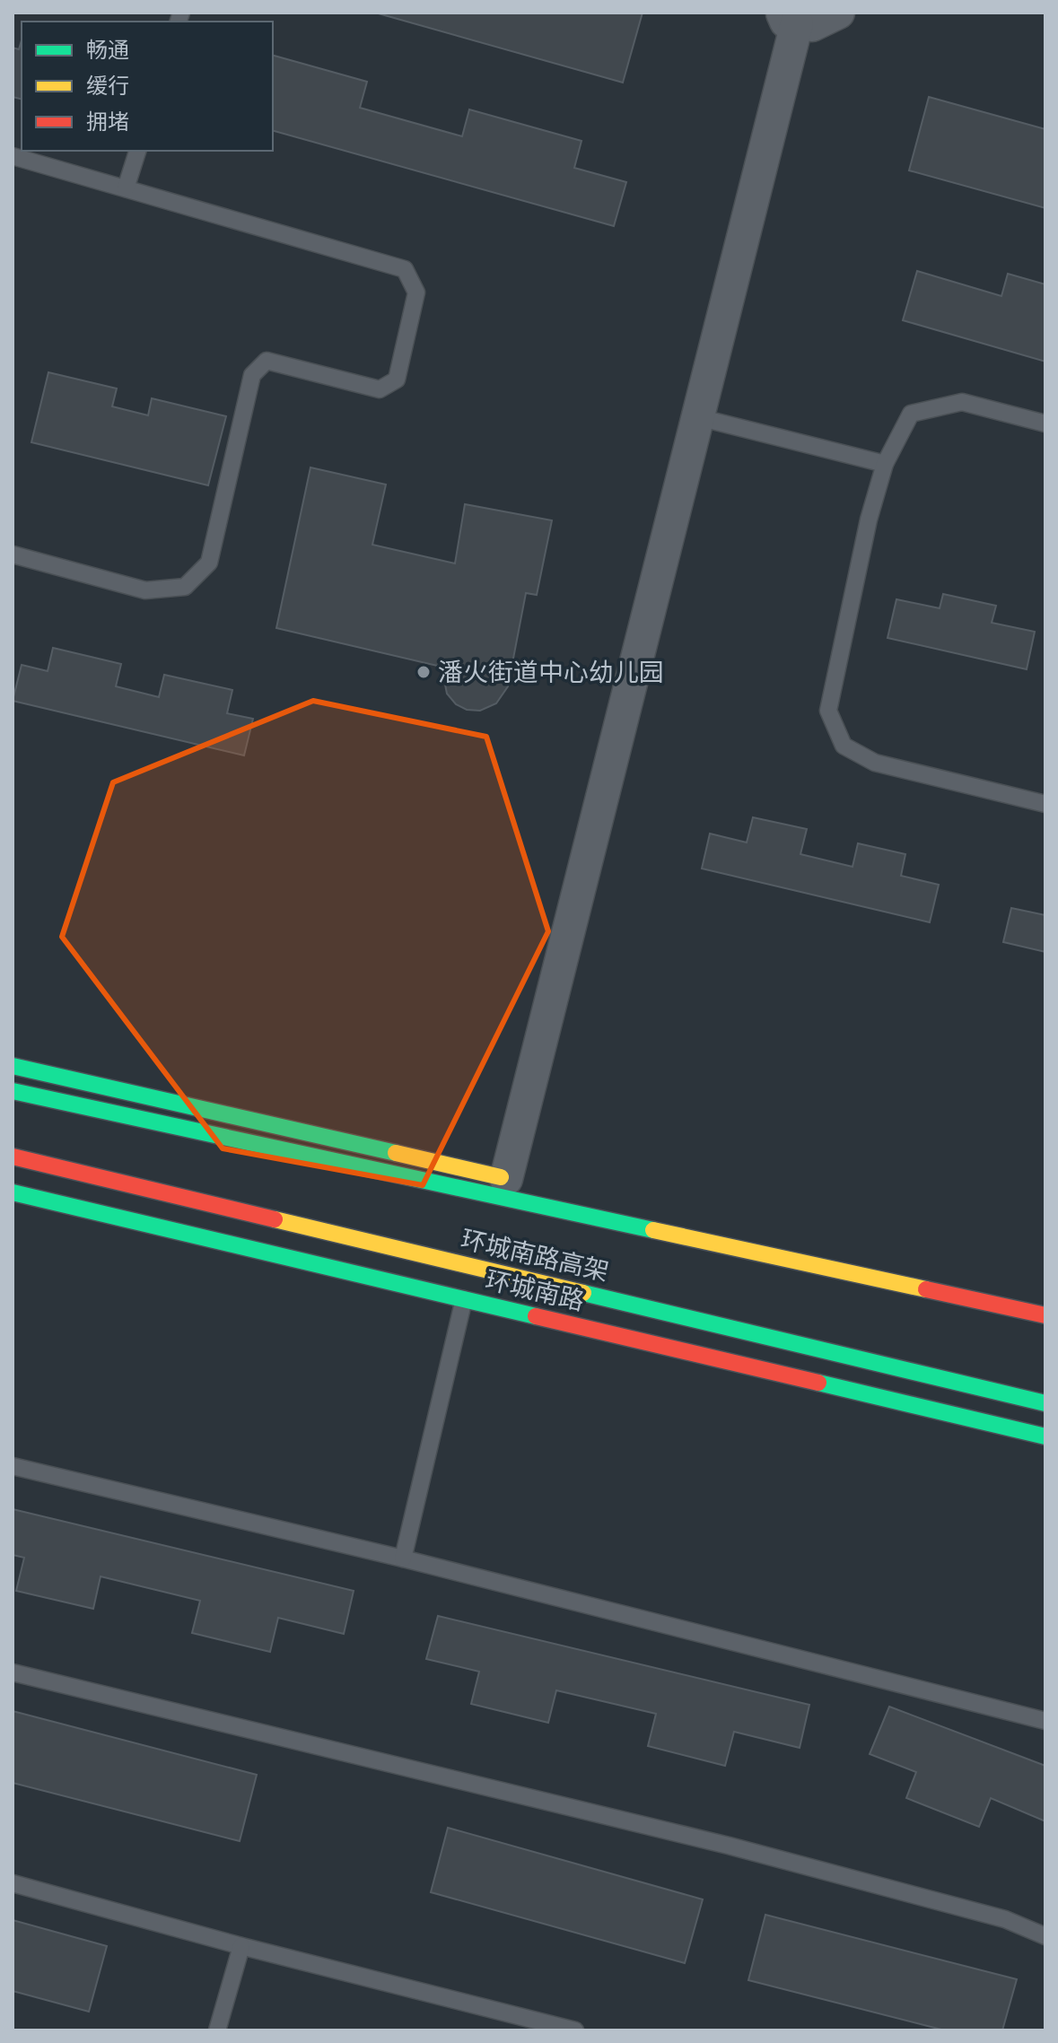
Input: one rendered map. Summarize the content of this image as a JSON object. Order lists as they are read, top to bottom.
{
  "streets": {
    "main road": ["环城南路高架", "环城南路"]
  },
  "places": ["潘火街道中心幼儿园"],
  "legend": ["畅通", "缓行", "拥堵"]
}
